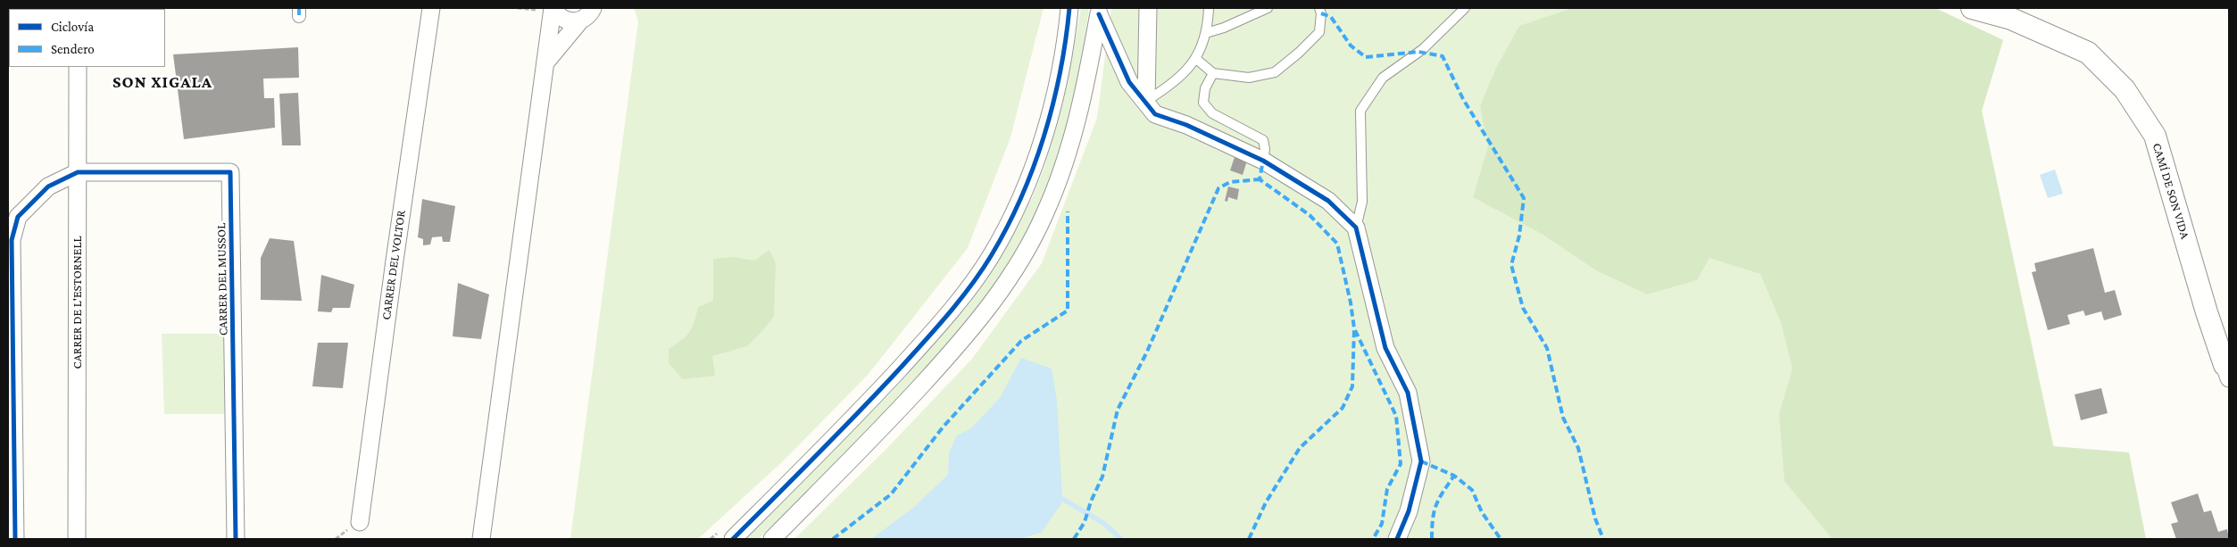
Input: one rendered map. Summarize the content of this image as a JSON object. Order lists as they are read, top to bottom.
{
  "streets": {
    "street": [
      "CAMÍ DE SON VIDA",
      "CARRER DEL VOLTOR",
      "CARRER DEL MUSSOL",
      "CARRER DE L'ESTORNELL"
    ]
  },
  "crossings": [
    ["CARRER DEL MUSSOL", "CARRER DE L'ESTORNELL"]
  ],
  "districts": ["SON XIGALA"],
  "legend": ["Ciclovía", "Sendero"]
}
